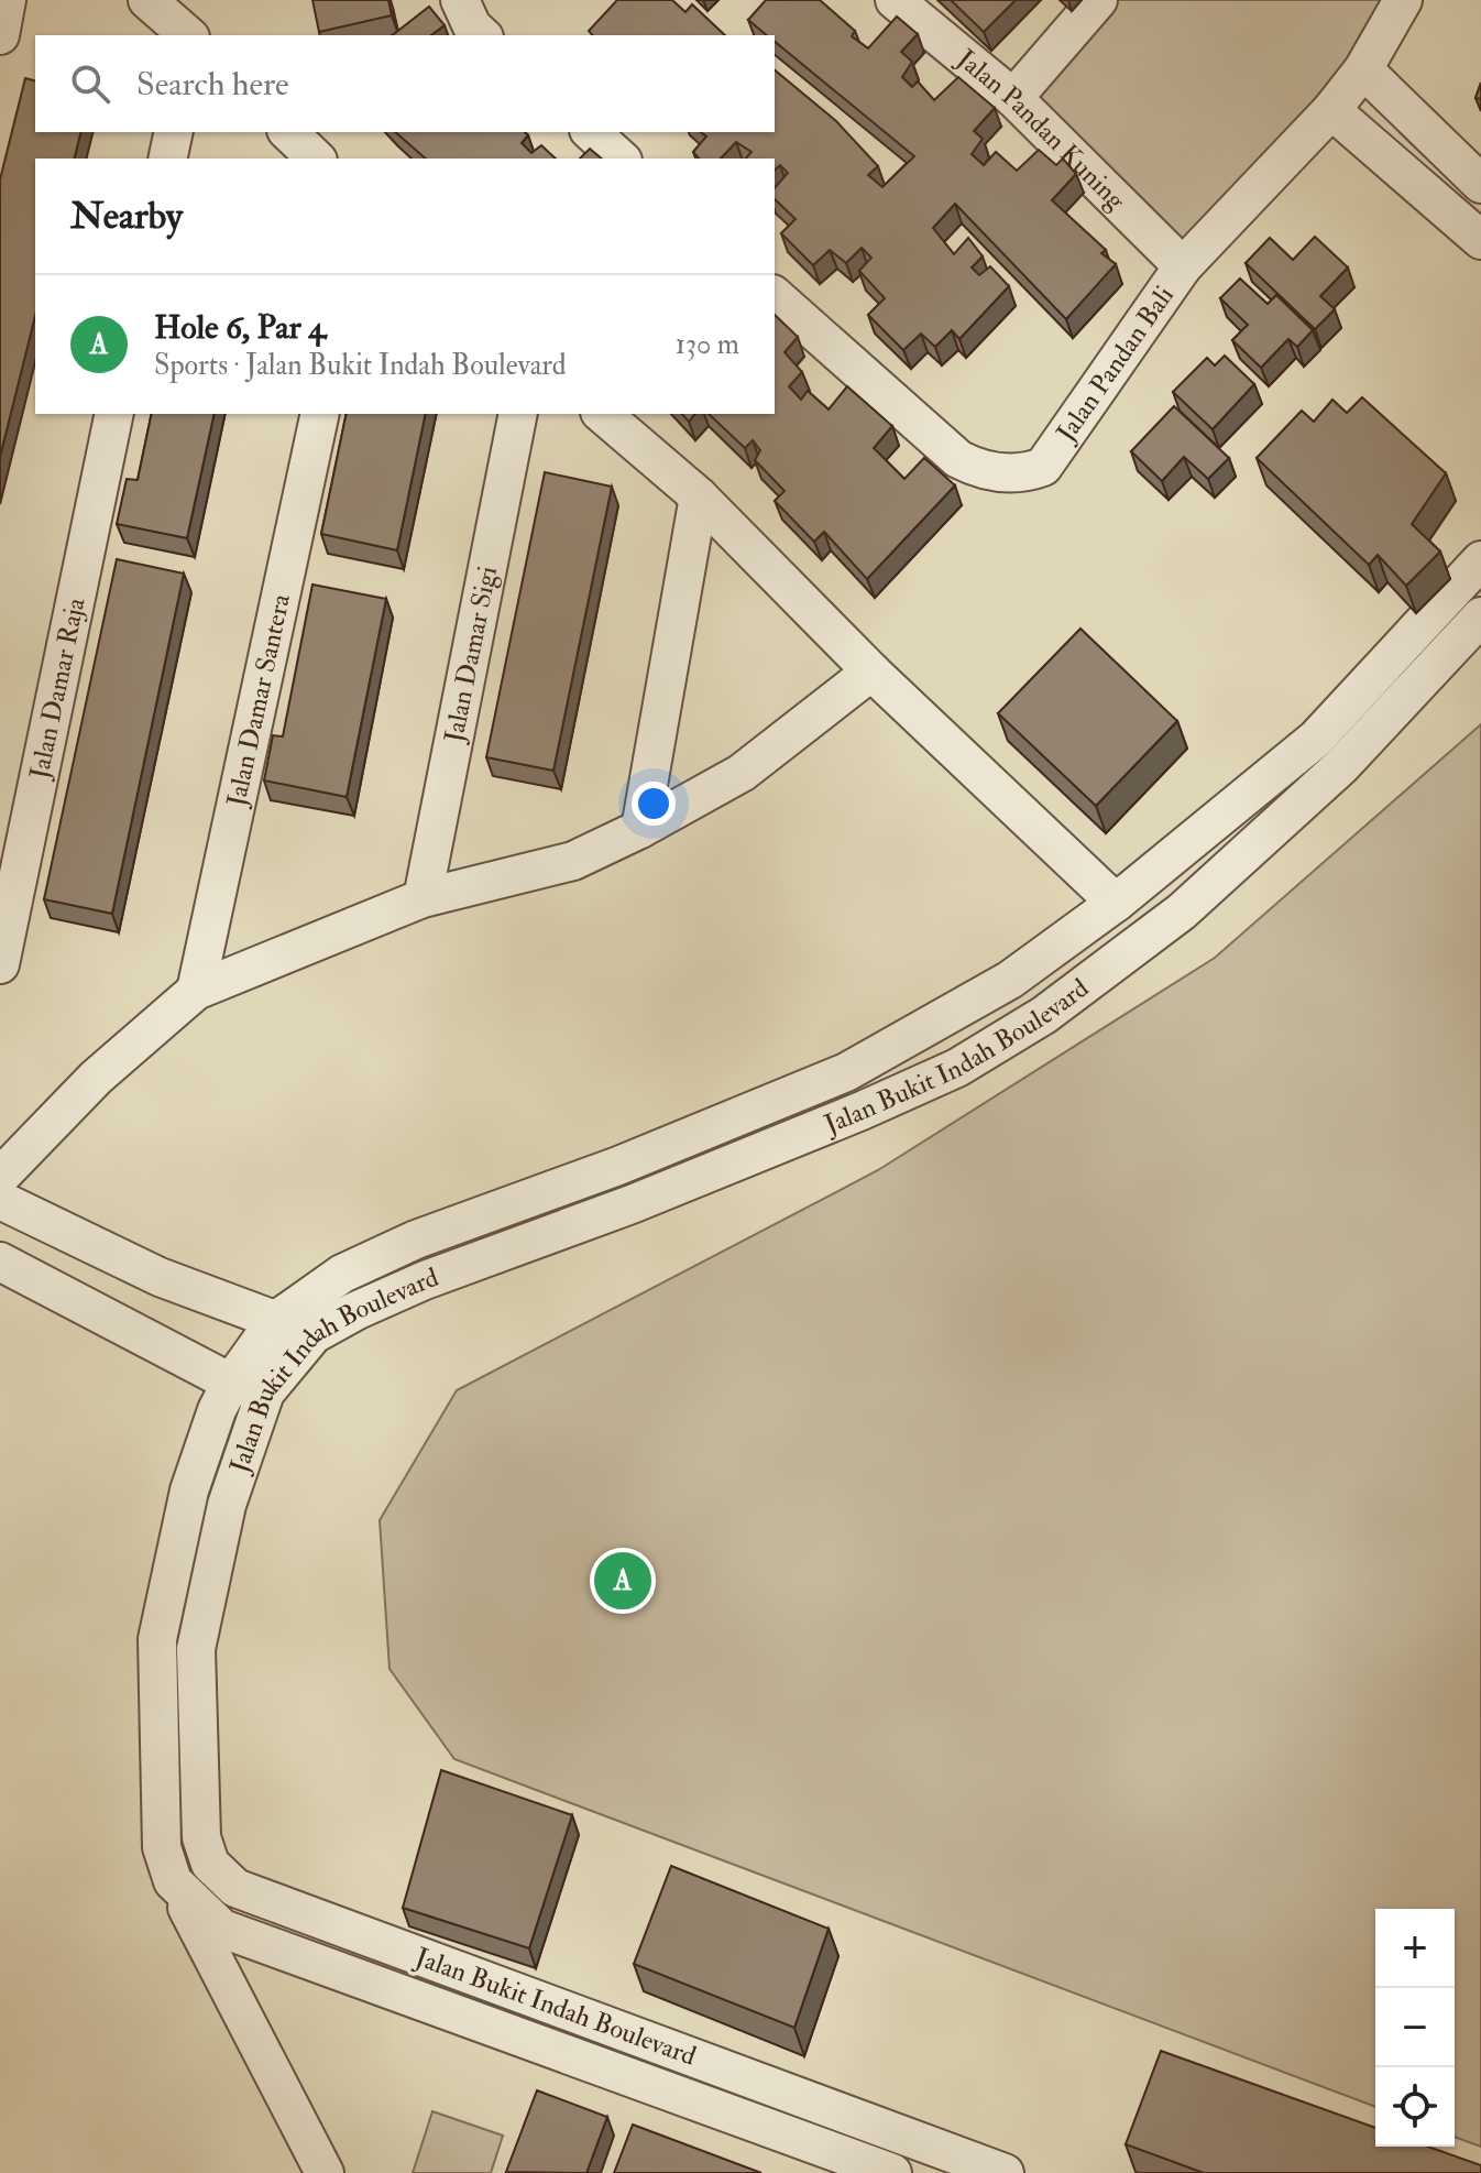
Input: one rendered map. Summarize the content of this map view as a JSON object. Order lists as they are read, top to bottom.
{
  "streets": {
    "street": [
      "Jalan Pandan Kuning",
      "Jalan Pandan Bali",
      "Jalan Damar Sigi",
      "Jalan Damar Raja",
      "Jalan Damar Santera",
      "Jalan Bukit Indah Boulevard"
    ]
  },
  "crossings": [
    ["Jalan Pandan Kuning", "Jalan Pandan Bali"]
  ],
  "page": {
    "search": "Search here",
    "heading": "Nearby",
    "list": [
      {
        "mark": "A",
        "name": "Hole 6, Par 4",
        "note": "Sports · Jalan Bukit Indah Boulevard",
        "value": "130 m"
      }
    ],
    "pins": "A",
    "map_buttons": ["+", "−"]
  }
}
